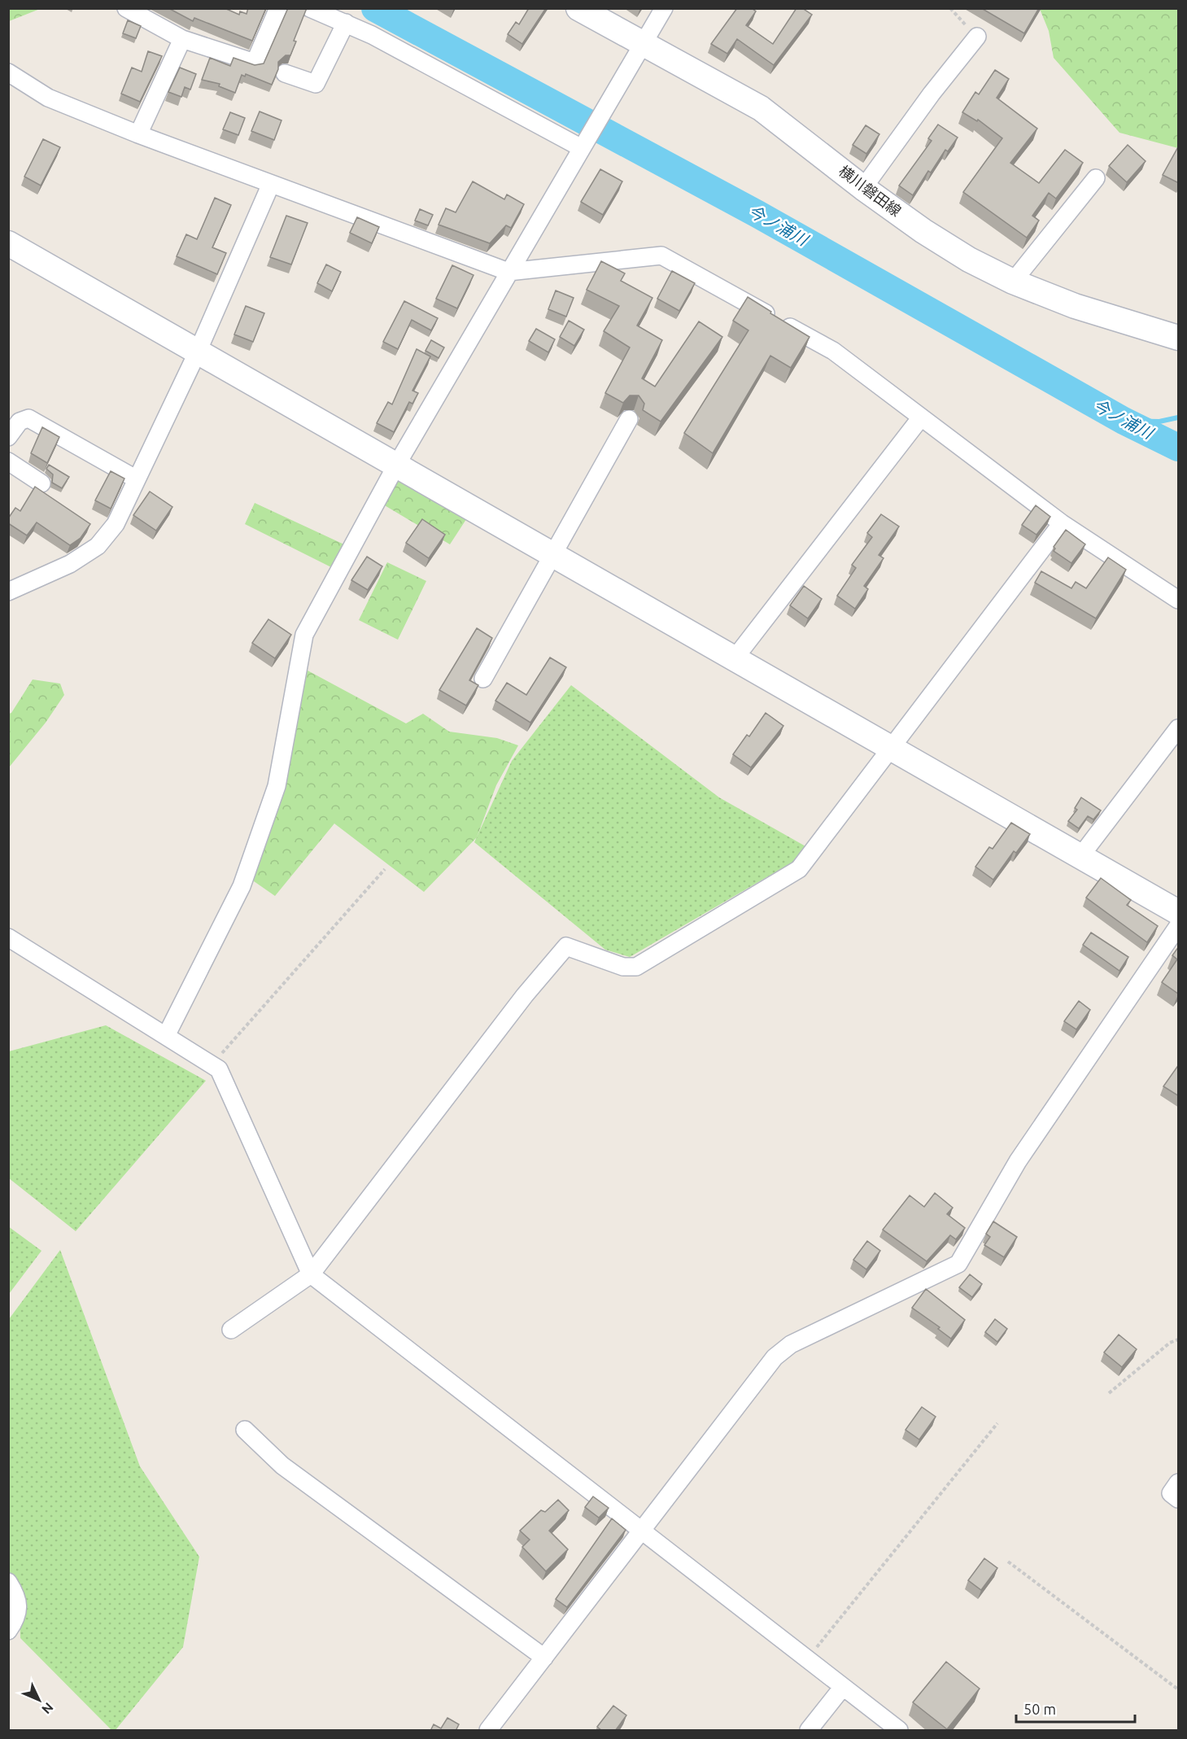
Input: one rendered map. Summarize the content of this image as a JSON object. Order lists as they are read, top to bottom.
{
  "streets": {
    "street": ["横川磐田線"]
  },
  "water": ["今ノ浦川"],
  "scale_bar": "50 m",
  "north": "bottom right"
}
